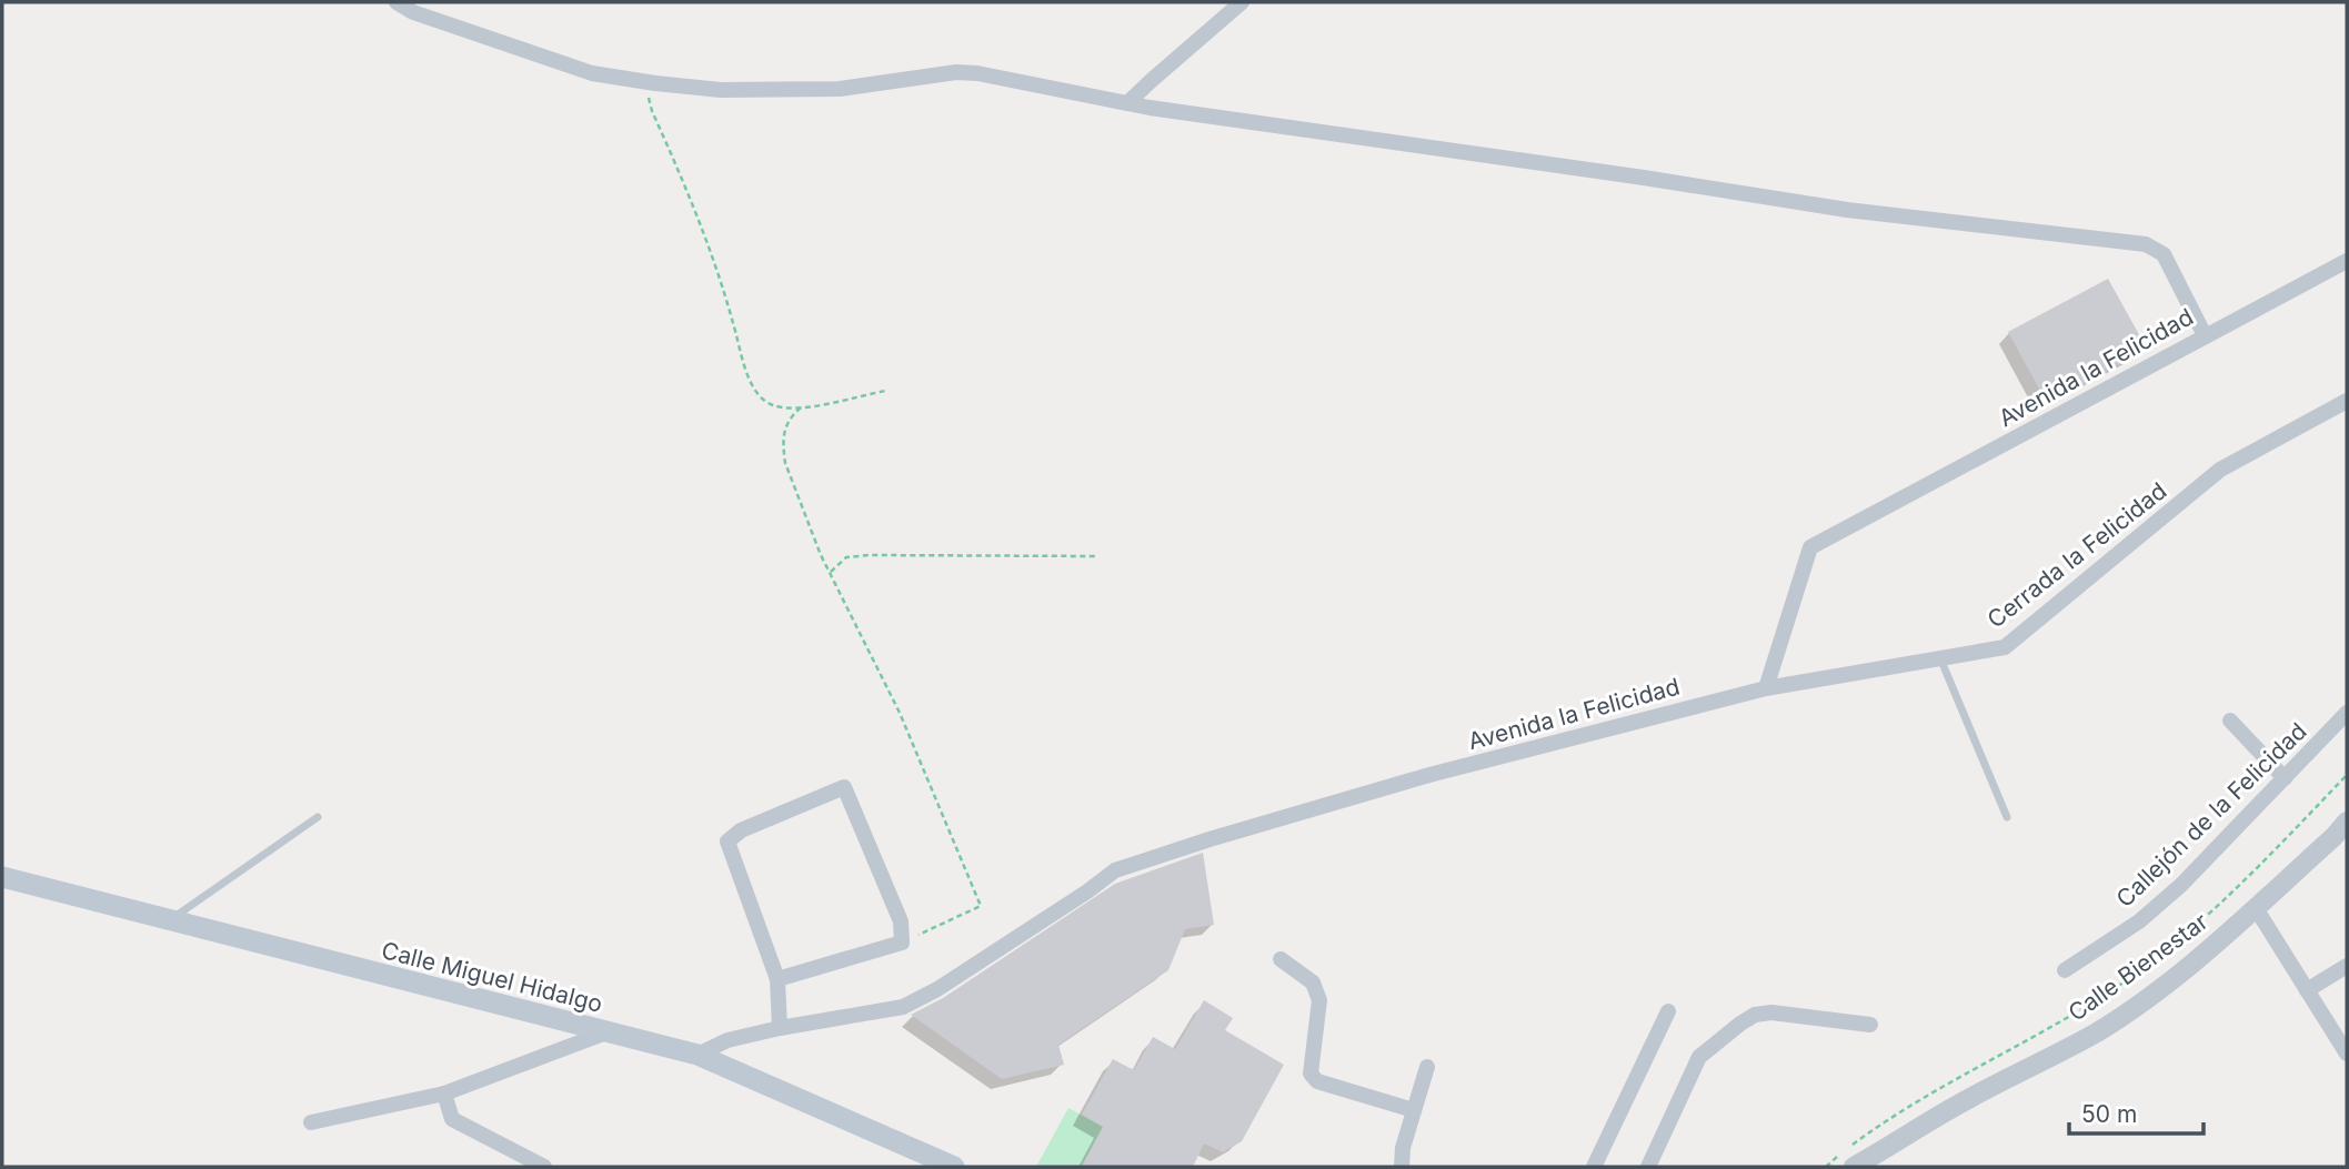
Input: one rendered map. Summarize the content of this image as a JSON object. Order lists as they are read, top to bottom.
{
  "streets": {
    "main road": ["Calle Miguel Hidalgo"],
    "street": [
      "Avenida la Felicidad",
      "Cerrada la Felicidad",
      "Callejón de la Felicidad",
      "Calle Bienestar"
    ]
  },
  "crossings": [
    ["Avenida la Felicidad", "Cerrada la Felicidad"],
    ["Avenida la Felicidad", "Calle Miguel Hidalgo"]
  ],
  "scale_bar": "50 m"
}
